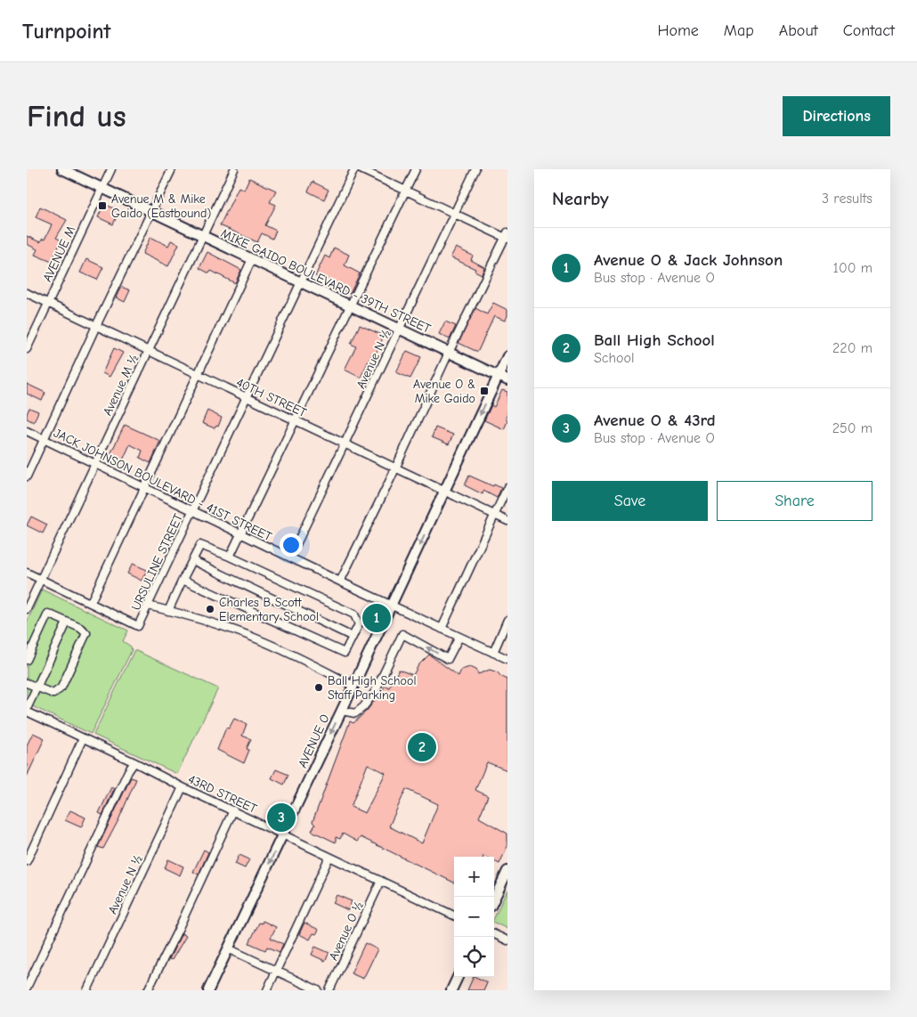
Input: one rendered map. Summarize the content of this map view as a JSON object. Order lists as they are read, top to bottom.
{
  "streets": {
    "main road": ["MIKE GAIDO BOULEVARD - 39TH STREET", "AVENUE O"],
    "street": [
      "AVENUE M",
      "Avenue N ½",
      "Avenue M ½",
      "40TH STREET",
      "JACK JOHNSON BOULEVARD - 41ST STREET",
      "URSULINE STREET",
      "43RD STREET",
      "Avenue O ½"
    ]
  },
  "crossings": [
    ["AVENUE M", "MIKE GAIDO BOULEVARD - 39TH STREET"],
    ["AVENUE M", "40TH STREET"],
    ["MIKE GAIDO BOULEVARD - 39TH STREET", "Avenue N ½"],
    ["MIKE GAIDO BOULEVARD - 39TH STREET", "Avenue M ½"],
    ["MIKE GAIDO BOULEVARD - 39TH STREET", "URSULINE STREET"],
    ["MIKE GAIDO BOULEVARD - 39TH STREET", "AVENUE O"],
    ["Avenue N ½", "40TH STREET"],
    ["Avenue N ½", "JACK JOHNSON BOULEVARD - 41ST STREET"],
    ["Avenue N ½", "43RD STREET"],
    ["Avenue M ½", "40TH STREET"],
    ["Avenue M ½", "JACK JOHNSON BOULEVARD - 41ST STREET"],
    ["40TH STREET", "URSULINE STREET"],
    ["40TH STREET", "AVENUE O"],
    ["JACK JOHNSON BOULEVARD - 41ST STREET", "URSULINE STREET"],
    ["JACK JOHNSON BOULEVARD - 41ST STREET", "AVENUE O"],
    ["AVENUE O", "43RD STREET"],
    ["43RD STREET", "Avenue O ½"]
  ],
  "one_way": ["AVENUE O"],
  "places": {
    "transit": ["Avenue M & Mike Gaido (Eastbound)", "Avenue O & Mike Gaido"],
    "other": ["Charles B Scott Elementary School", "Ball High School Staff Parking"]
  },
  "page": {
    "header": "Turnpoint",
    "nav": [
      "Home",
      "Map",
      "About",
      "Contact"
    ],
    "buttons": [
      "Directions",
      ["Save", "Share"]
    ],
    "title": "Find us",
    "heading": ["Nearby", "3 results"],
    "list": [
      {
        "mark": "1",
        "name": "Avenue O & Jack Johnson",
        "note": "Bus stop · Avenue O",
        "value": "100 m"
      },
      {
        "mark": "2",
        "name": "Ball High School",
        "note": "School",
        "value": "220 m"
      },
      {
        "mark": "3",
        "name": "Avenue O & 43rd",
        "note": "Bus stop · Avenue O",
        "value": "250 m"
      }
    ],
    "pins": ["1", "2", "3"],
    "map_buttons": ["+", "−"]
  }
}
